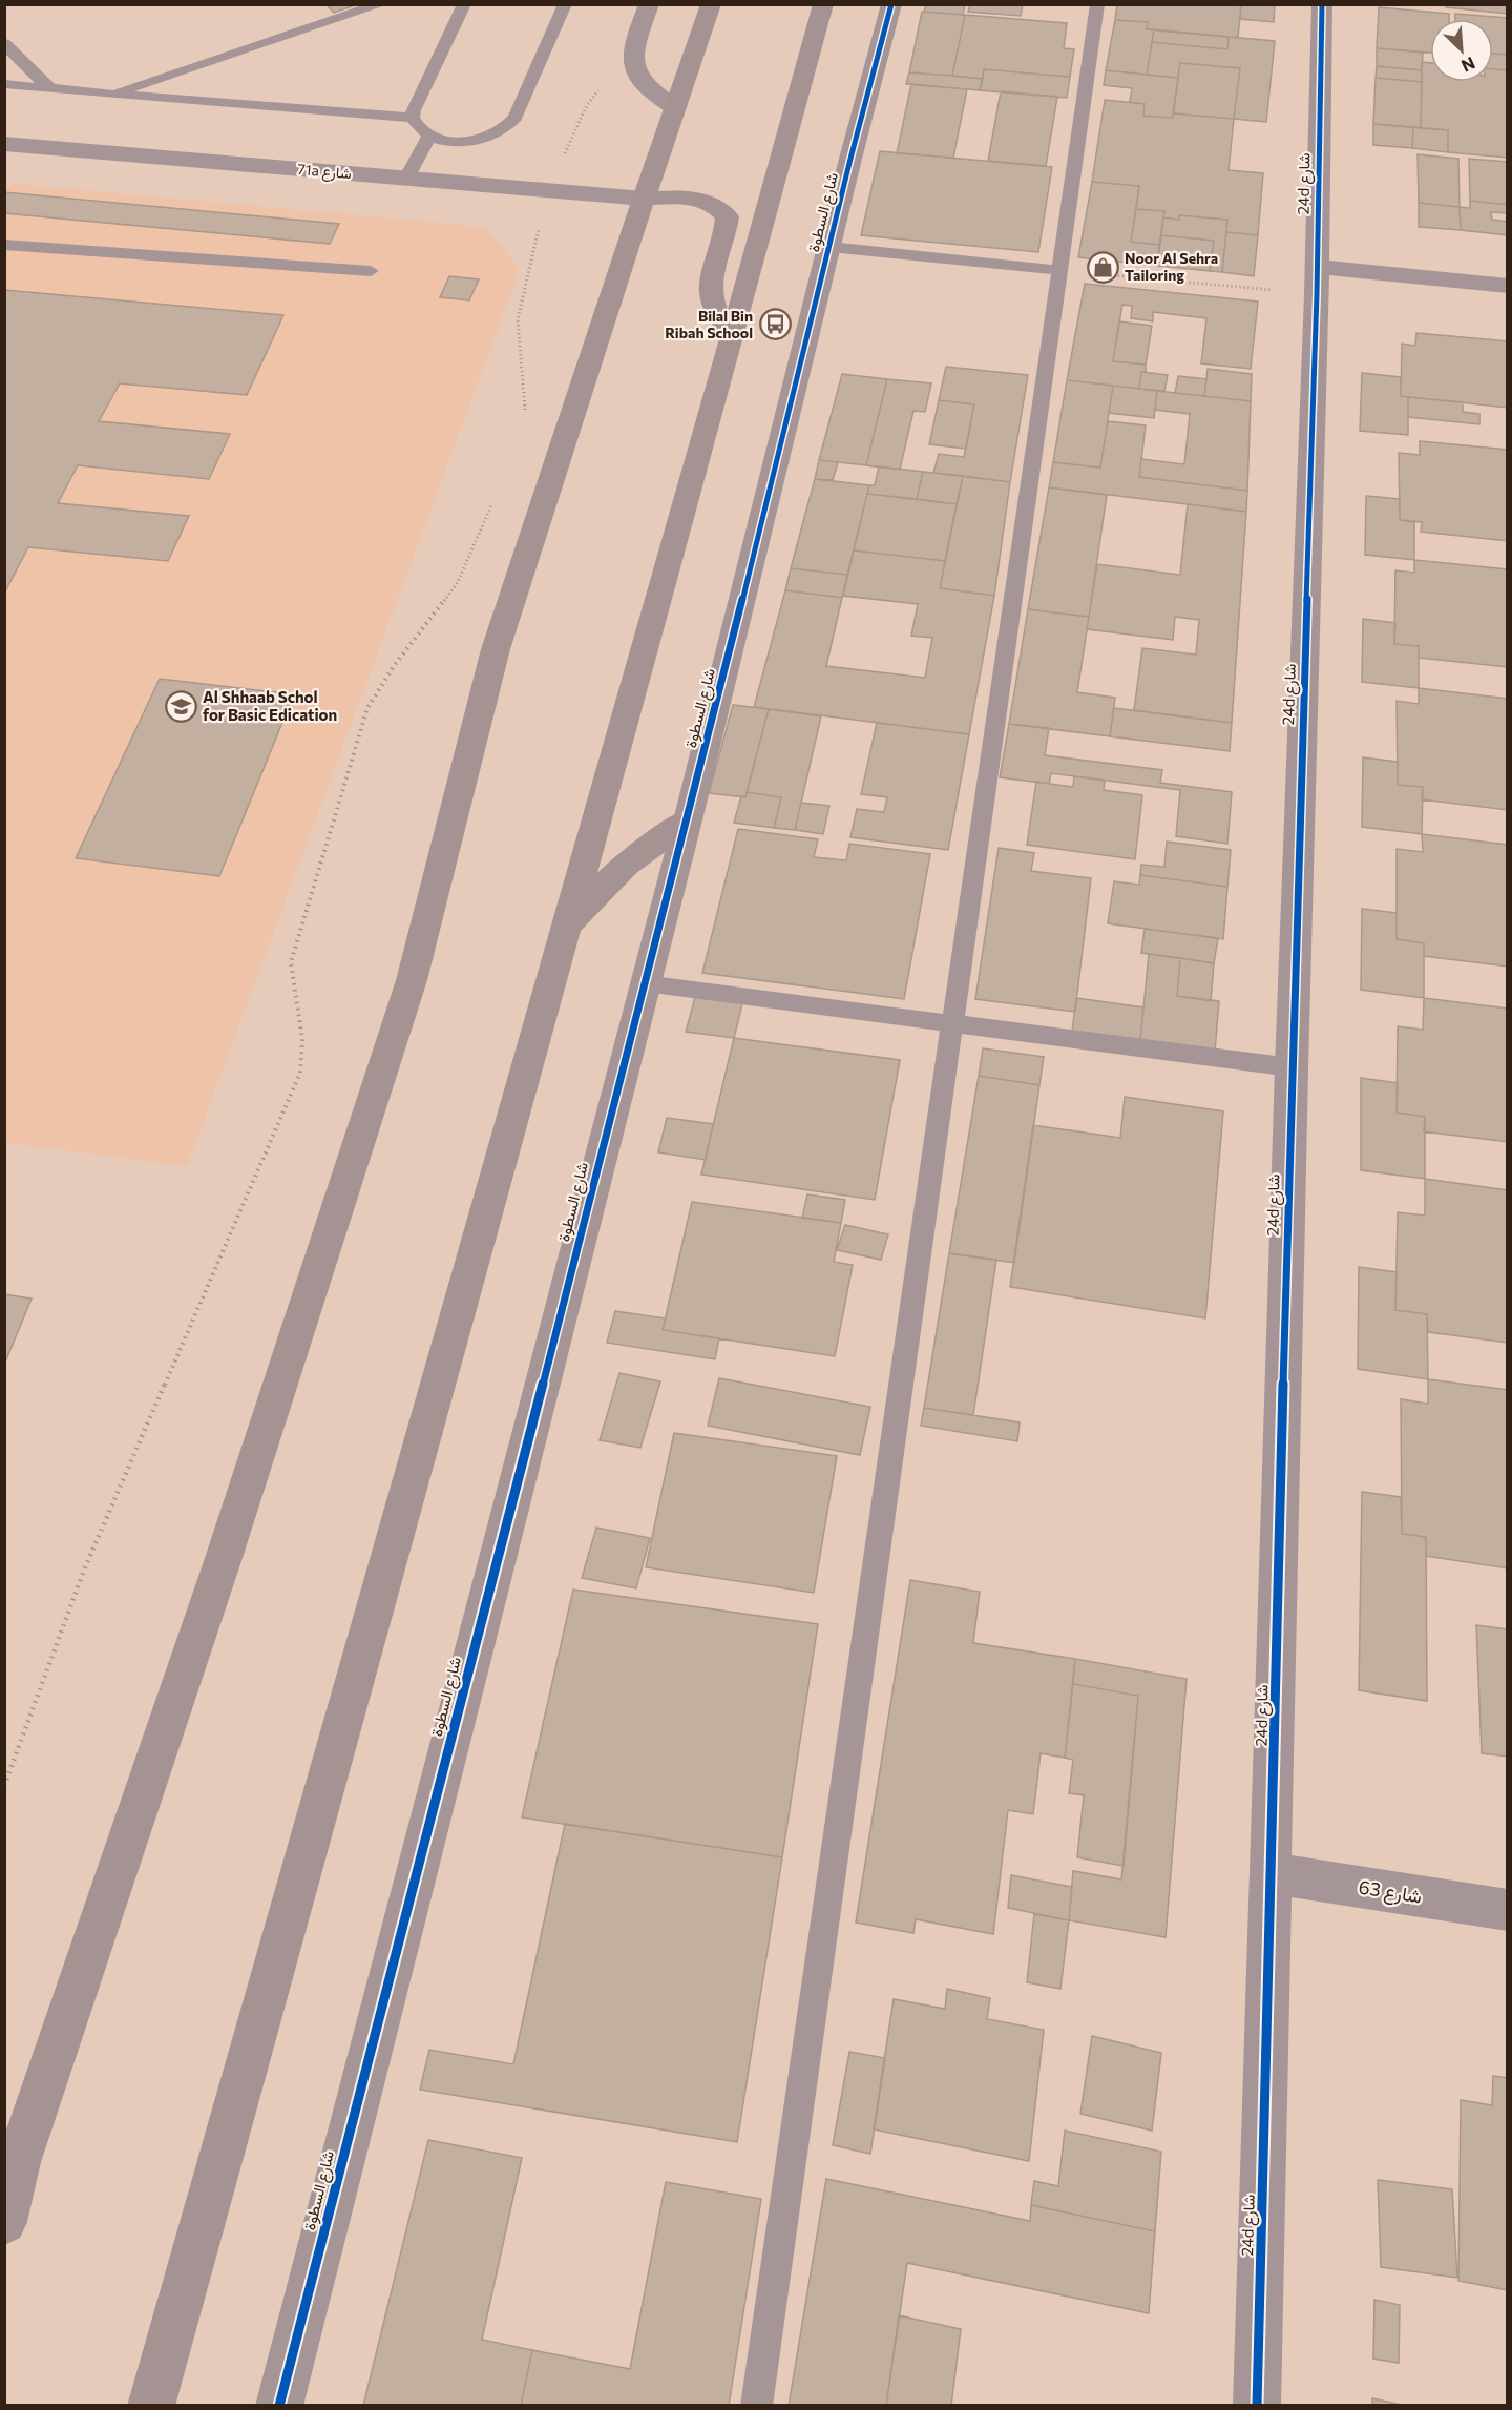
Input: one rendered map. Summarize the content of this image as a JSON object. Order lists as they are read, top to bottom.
{
  "streets": {
    "street": [
      "71a شارع",
      "24d شارع",
      "شارع السطوة",
      "شارع 63"
    ]
  },
  "crossings": [
    ["24d شارع", "شارع 63"]
  ],
  "places": {
    "shop": ["Noor Al Sehra Tailoring"],
    "bus stop": ["Bilal Bin Ribah School"],
    "school or university": ["Al Shhaab Schol for Basic Edication"]
  },
  "north": "bottom right"
}
